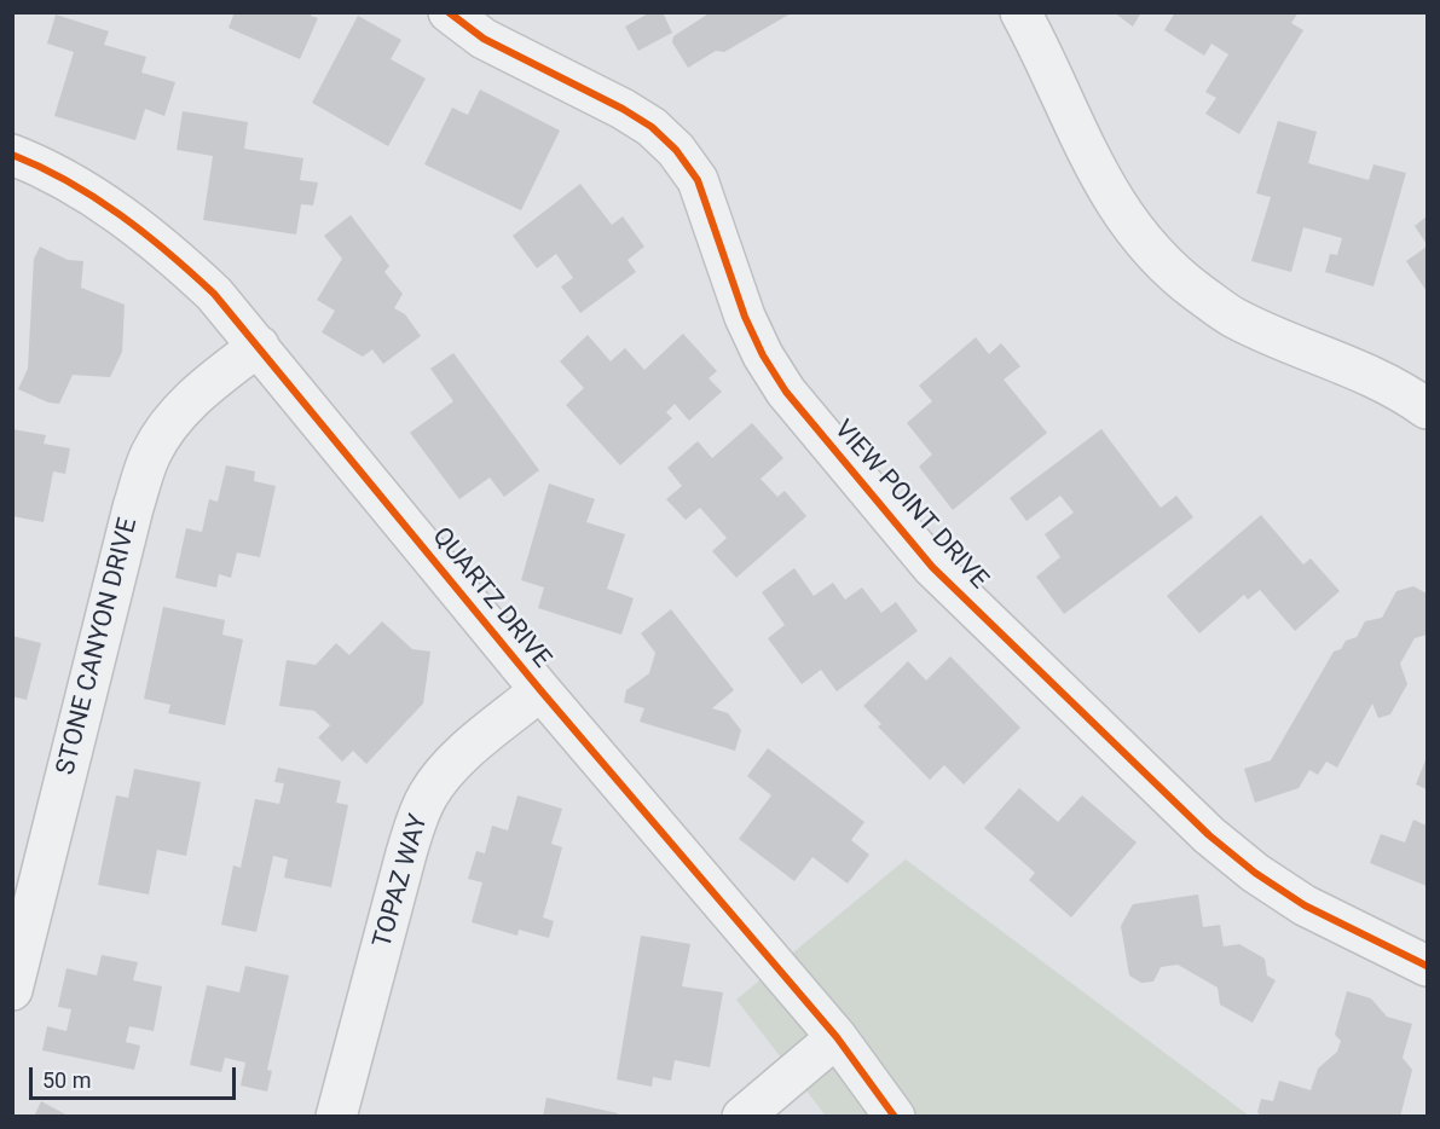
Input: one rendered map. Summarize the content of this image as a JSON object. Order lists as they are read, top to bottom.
{
  "streets": {
    "street": [
      "VIEW POINT DRIVE",
      "QUARTZ DRIVE",
      "STONE CANYON DRIVE",
      "TOPAZ WAY"
    ]
  },
  "crossings": [
    ["QUARTZ DRIVE", "STONE CANYON DRIVE"],
    ["QUARTZ DRIVE", "TOPAZ WAY"]
  ],
  "scale_bar": "50 m"
}
